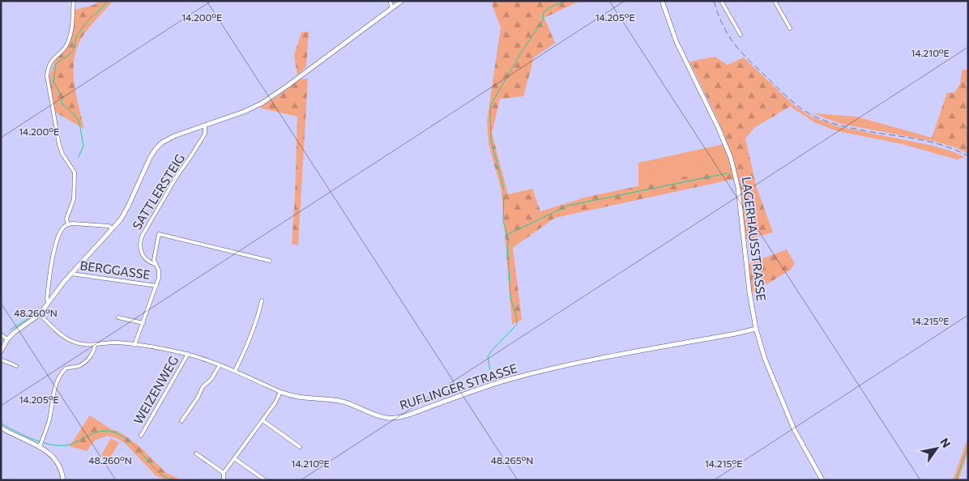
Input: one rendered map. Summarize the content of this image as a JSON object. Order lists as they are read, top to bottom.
{
  "streets": {
    "street": [
      "SATTLERSTEIG",
      "LAGERHAUSSTRASSE",
      "BERGGASSE",
      "RUFLINGER STRASSE",
      "WEIZENWEG"
    ]
  },
  "crossings": [
    ["LAGERHAUSSTRASSE", "RUFLINGER STRASSE"],
    ["RUFLINGER STRASSE", "WEIZENWEG"]
  ],
  "north": "top right",
  "coordinates": [
    "14.200°E",
    "14.205°E",
    "14.210°E",
    "48.260°N",
    "14.215°E",
    "48.265°N"
  ]
}
